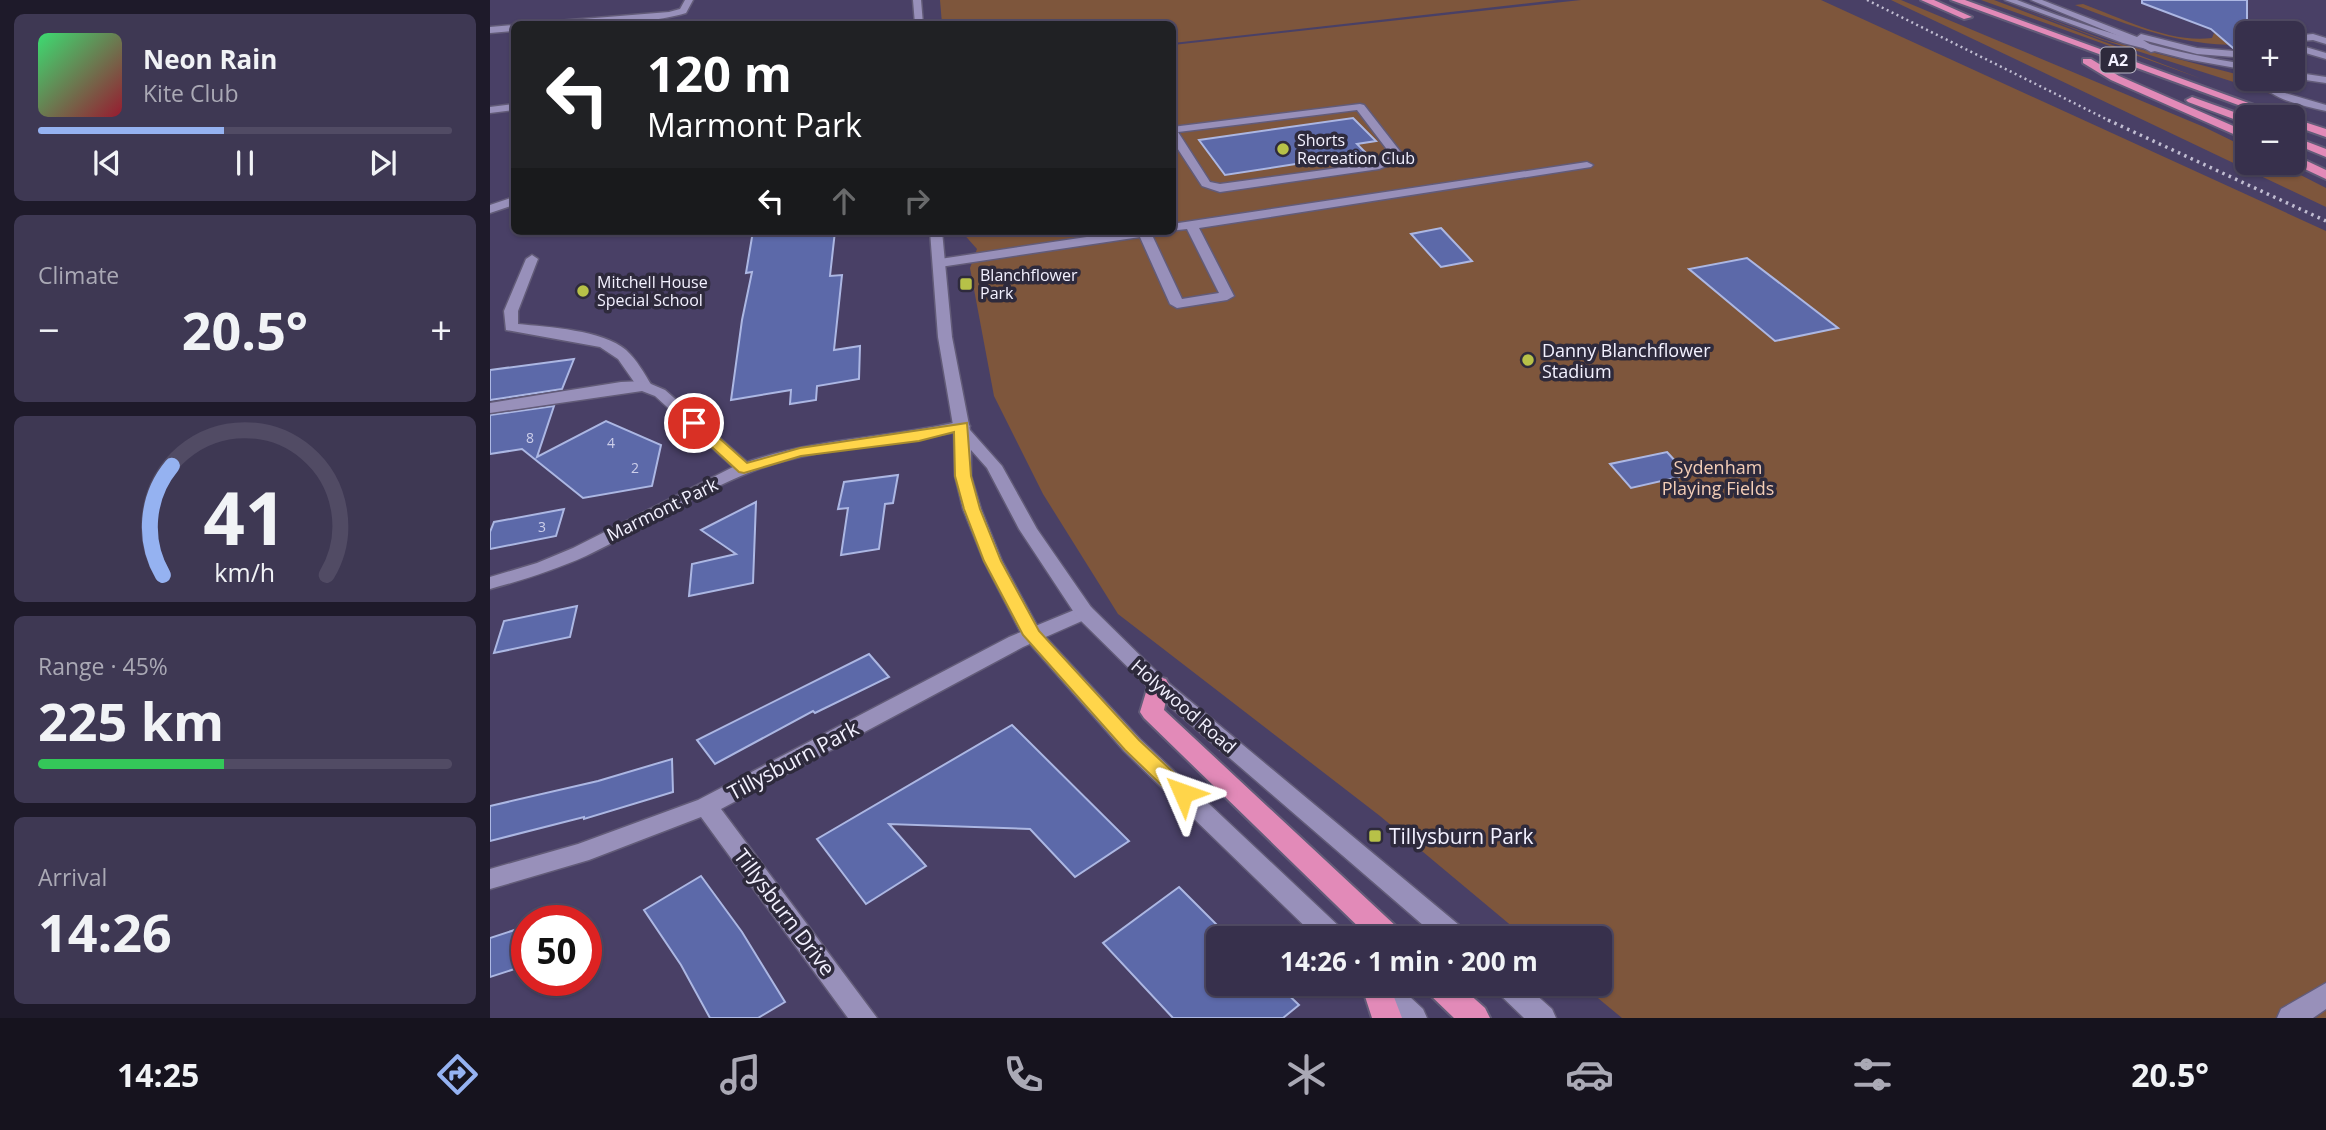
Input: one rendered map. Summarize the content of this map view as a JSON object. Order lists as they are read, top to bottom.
{
  "streets": {
    "highway": ["A2"],
    "main road": [
      "Marmont Park",
      "Holywood Road",
      "Tillysburn Park",
      "Tillysburn Drive"
    ]
  },
  "crossings": [
    ["Marmont Park", "Holywood Road"],
    ["Holywood Road", "Tillysburn Park"],
    ["Tillysburn Park", "Tillysburn Drive"]
  ],
  "parks": ["Sydenham Playing Fields"],
  "places": {
    "other": ["Shorts Recreation Club", "Mitchell House Special School", "Danny Blanchflower Stadium"],
    "transit": ["Blanchflower Park", "Tillysburn Park"]
  },
  "house_numbers": [
    "8",
    "4",
    "2",
    "3"
  ],
  "page": {
    "map_buttons": ["+", "−"],
    "turn": ["120 m", "Marmont Park"],
    "song": ["Neon Rain", "Kite Club"],
    "tile": [
      "Climate",
      ["Range · 45%", "225 km"],
      ["Arrival", "14:26"]
    ],
    "heat": ["−", "20.5°", "+"],
    "limit": "50",
    "trip": "14:26 · 1 min · 200 m",
    "tabs": ["14:25", "20.5°"],
    "gauge": ["41", "km/h"]
  }
}
